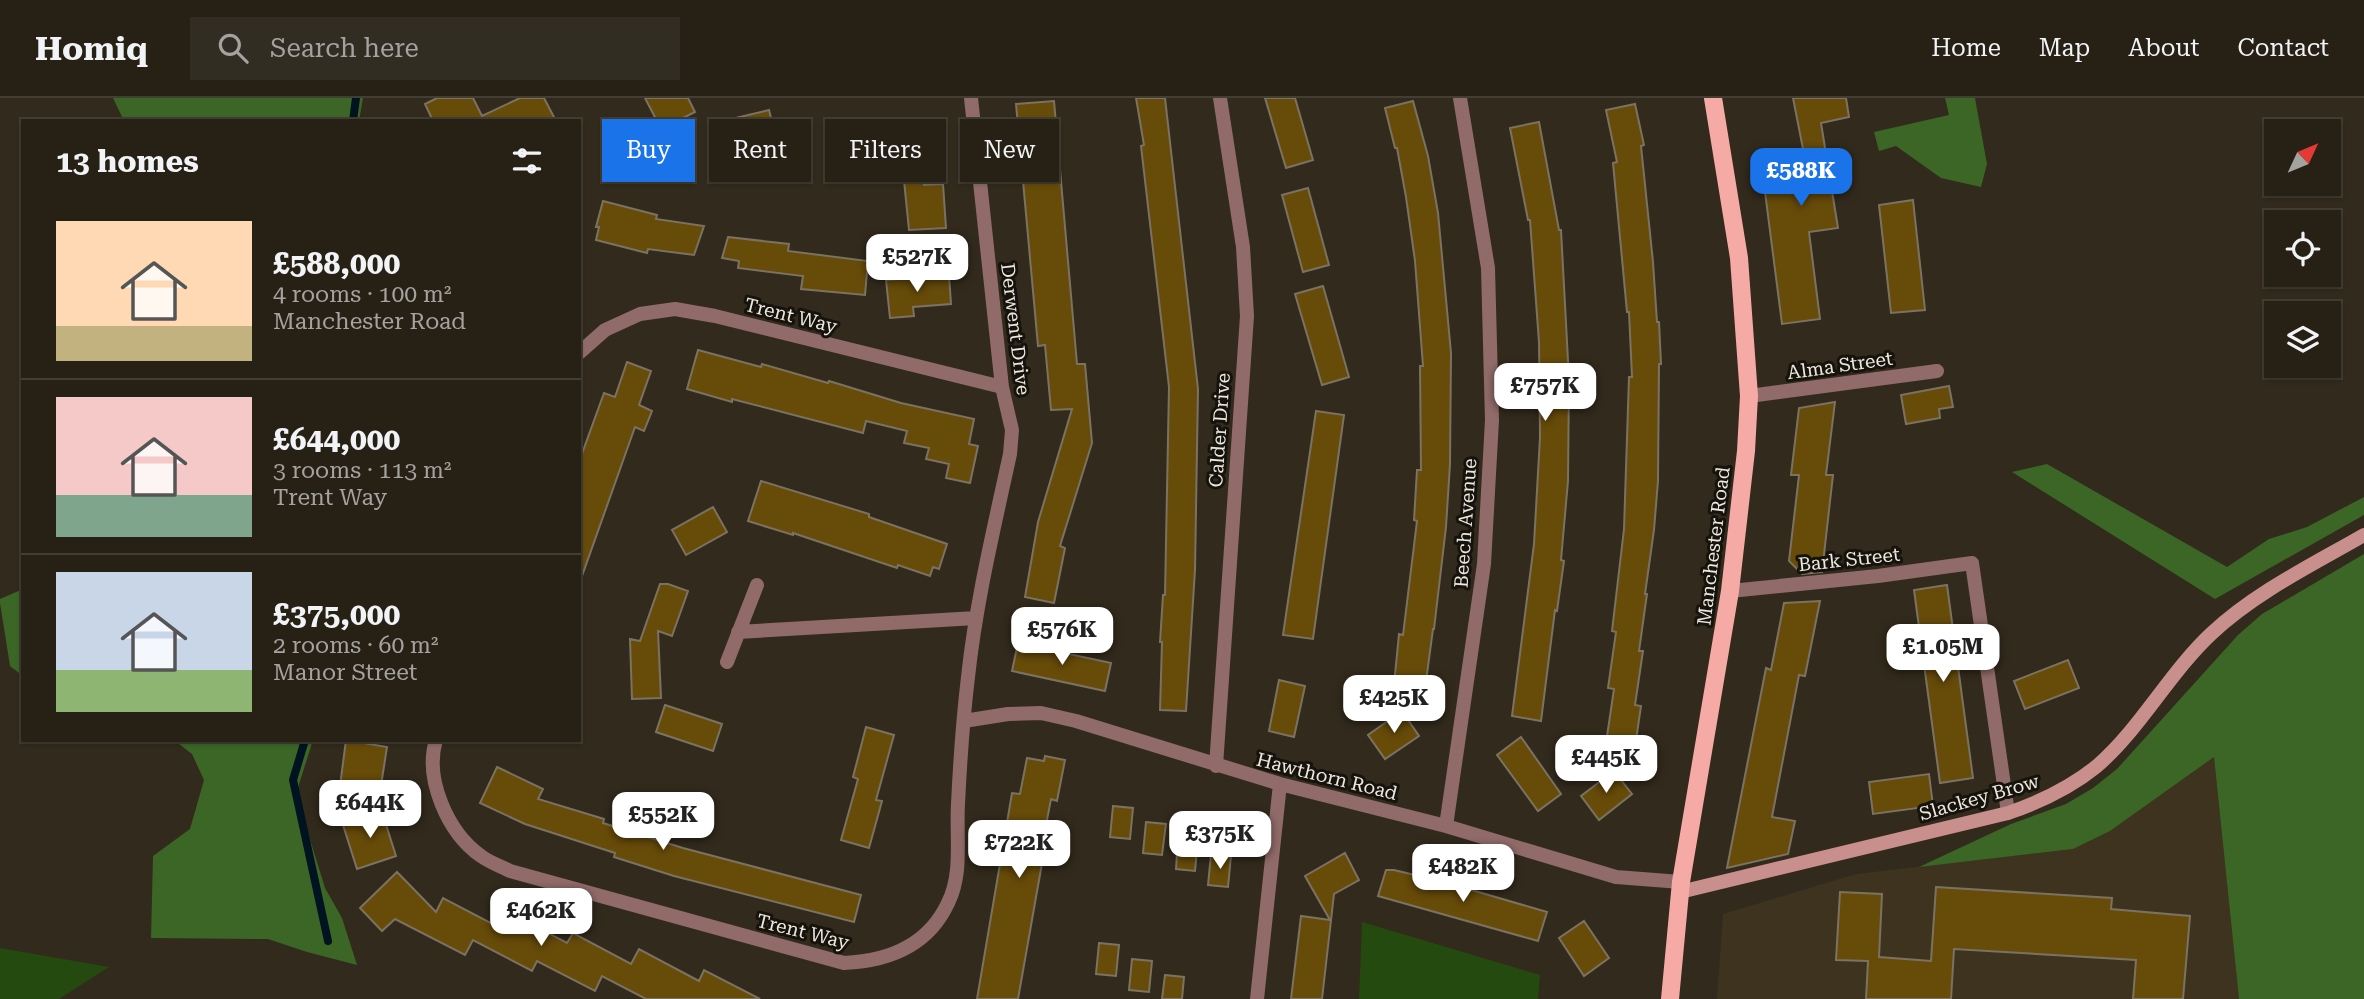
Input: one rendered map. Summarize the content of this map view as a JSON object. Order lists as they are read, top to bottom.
{
  "streets": {
    "main road": ["Manchester Road"],
    "street": [
      "Trent Way",
      "Derwent Drive",
      "Alma Street",
      "Calder Drive",
      "Beech Avenue",
      "Bark Street",
      "Hawthorn Road",
      "Slackey Brow"
    ]
  },
  "crossings": [
    ["Trent Way", "Derwent Drive"],
    ["Trent Way", "Hawthorn Road"],
    ["Alma Street", "Manchester Road"],
    ["Calder Drive", "Hawthorn Road"],
    ["Beech Avenue", "Hawthorn Road"],
    ["Manchester Road", "Bark Street"],
    ["Manchester Road", "Hawthorn Road"],
    ["Manchester Road", "Slackey Brow"],
    ["Bark Street", "Slackey Brow"],
    ["Hawthorn Road", "Slackey Brow"]
  ],
  "north": "top right",
  "page": {
    "header": "Homiq",
    "search": "Search here",
    "nav": [
      "Home",
      "Map",
      "About",
      "Contact"
    ],
    "chip": [
      "Buy",
      "Rent",
      "Filters",
      "New"
    ],
    "heading": "13 homes",
    "price": [
      "£588K",
      "£527K",
      "£757K",
      "£576K",
      "£1.05M",
      "£425K",
      "£445K",
      "£644K",
      "£552K",
      "£375K",
      "£722K",
      "£482K",
      "£462K"
    ],
    "list": [
      {
        "name": "£588,000",
        "note": "4 rooms · 100 m² · Manchester Road"
      },
      {
        "name": "£644,000",
        "note": "3 rooms · 113 m² · Trent Way"
      },
      {
        "name": "£375,000",
        "note": "2 rooms · 60 m² · Manor Street"
      }
    ]
  }
}
